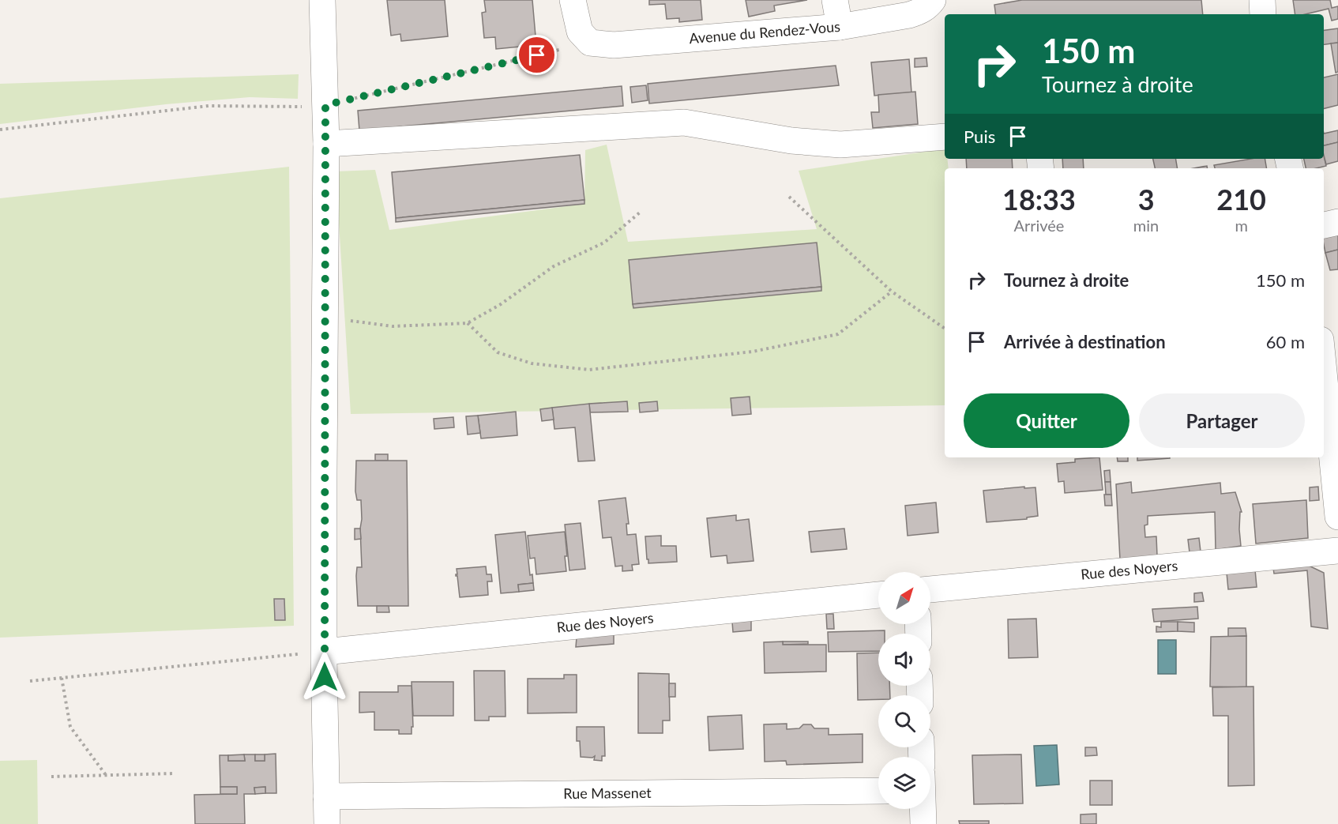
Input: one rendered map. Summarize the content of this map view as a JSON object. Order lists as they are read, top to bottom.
{
  "streets": {
    "street": ["Avenue du Rendez-Vous", "Rue des Noyers", "Rue Massenet"]
  },
  "north": "top right",
  "page": {
    "turn": ["150 m", "Tournez à droite"],
    "then": "Puis",
    "eta": [
      "18:33",
      "Arrivée",
      "3",
      "min",
      "210",
      "m"
    ],
    "list": [
      {
        "name": "Tournez à droite",
        "value": "150 m"
      },
      {
        "name": "Arrivée à destination",
        "value": "60 m"
      }
    ],
    "buttons": ["Quitter", "Partager"]
  }
}
